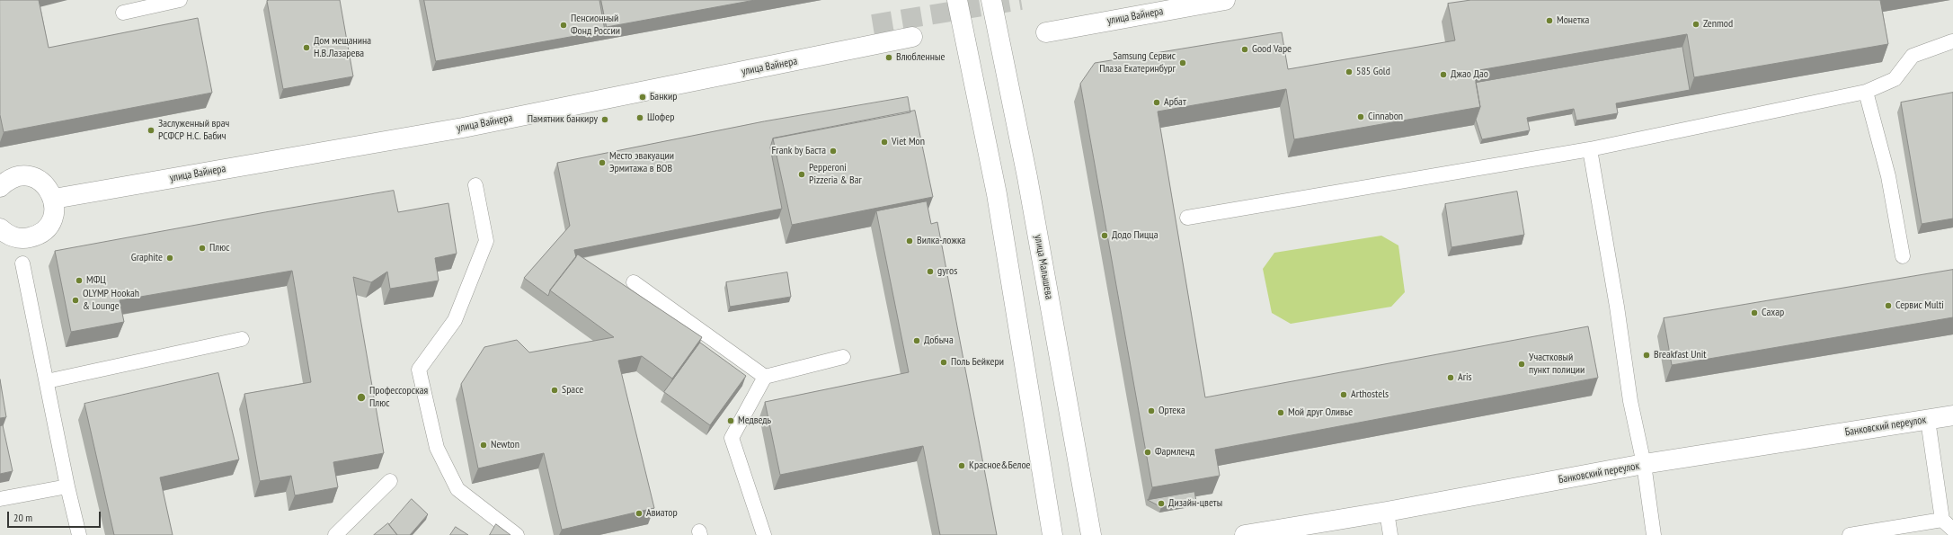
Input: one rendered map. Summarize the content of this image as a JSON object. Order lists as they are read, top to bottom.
{
  "streets": {
    "street": ["улица Вайнера", "улица Малышева", "Банковский переулок"]
  },
  "places": [
    "Монетка",
    "Zenmod",
    "Пенсионный Фонд России",
    "Дом мещанина Н.В.Лазарева",
    "Good Vape",
    "Влюбленные",
    "Samsung Сервис Плаза Екатеринбург",
    "585 Gold",
    "Джао Дао",
    "Банкир",
    "Арбат",
    "Cinnabon",
    "Шофер",
    "Памятник банкиру",
    "Заслуженный врач РСФСР Н.С. Бабич",
    "Viet Mon",
    "Frank by Баста",
    "Место эвакуации Эрмитажа в ВОВ",
    "Pepperoni Pizzeria & Bar",
    "Додо Пицца",
    "Вилка-ложка",
    "Плюс",
    "Graphite",
    "gyros",
    "МФЦ",
    "OLYMP Hookah & Lounge",
    "Сервис Multi",
    "Сахар",
    "Добыча",
    "Breakfast Unit",
    "Поль Бейкери",
    "Участковый пункт полиции",
    "Aris",
    "Space",
    "Arthostels",
    "Профессорская Плюс",
    "Ортека",
    "Мой друг Оливье",
    "Медведь",
    "Newton",
    "Фармленд",
    "Красное&Белое",
    "Дизайн-цветы",
    "Авиатор"
  ],
  "scale_bar": "20 m"
}
